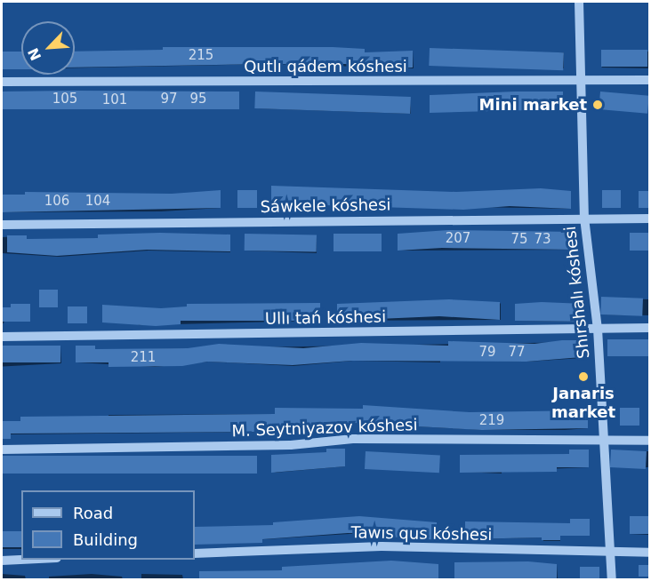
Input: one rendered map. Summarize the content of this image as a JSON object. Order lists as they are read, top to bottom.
{
  "streets": {
    "street": [
      "Qutlı qádem kóshesi",
      "Sáwkele kóshesi",
      "Shırshalı kóshesi",
      "Ullı tań kóshesi",
      "M. Seytniyazov kóshesi",
      "Tawıs qus kóshesi"
    ]
  },
  "crossings": [
    ["Qutlı qádem kóshesi", "Shırshalı kóshesi"],
    ["Sáwkele kóshesi", "Shırshalı kóshesi"],
    ["Shırshalı kóshesi", "Ullı tań kóshesi"],
    ["Shırshalı kóshesi", "M. Seytniyazov kóshesi"],
    ["Shırshalı kóshesi", "Tawıs qus kóshesi"]
  ],
  "places": ["Mini market", "Janaris market"],
  "house_numbers": [
    "215",
    "105",
    "97",
    "95",
    "101",
    "106",
    "104",
    "207",
    "75",
    "73",
    "79",
    "77",
    "211",
    "219"
  ],
  "legend": ["Road", "Building"],
  "north": "bottom left"
}
